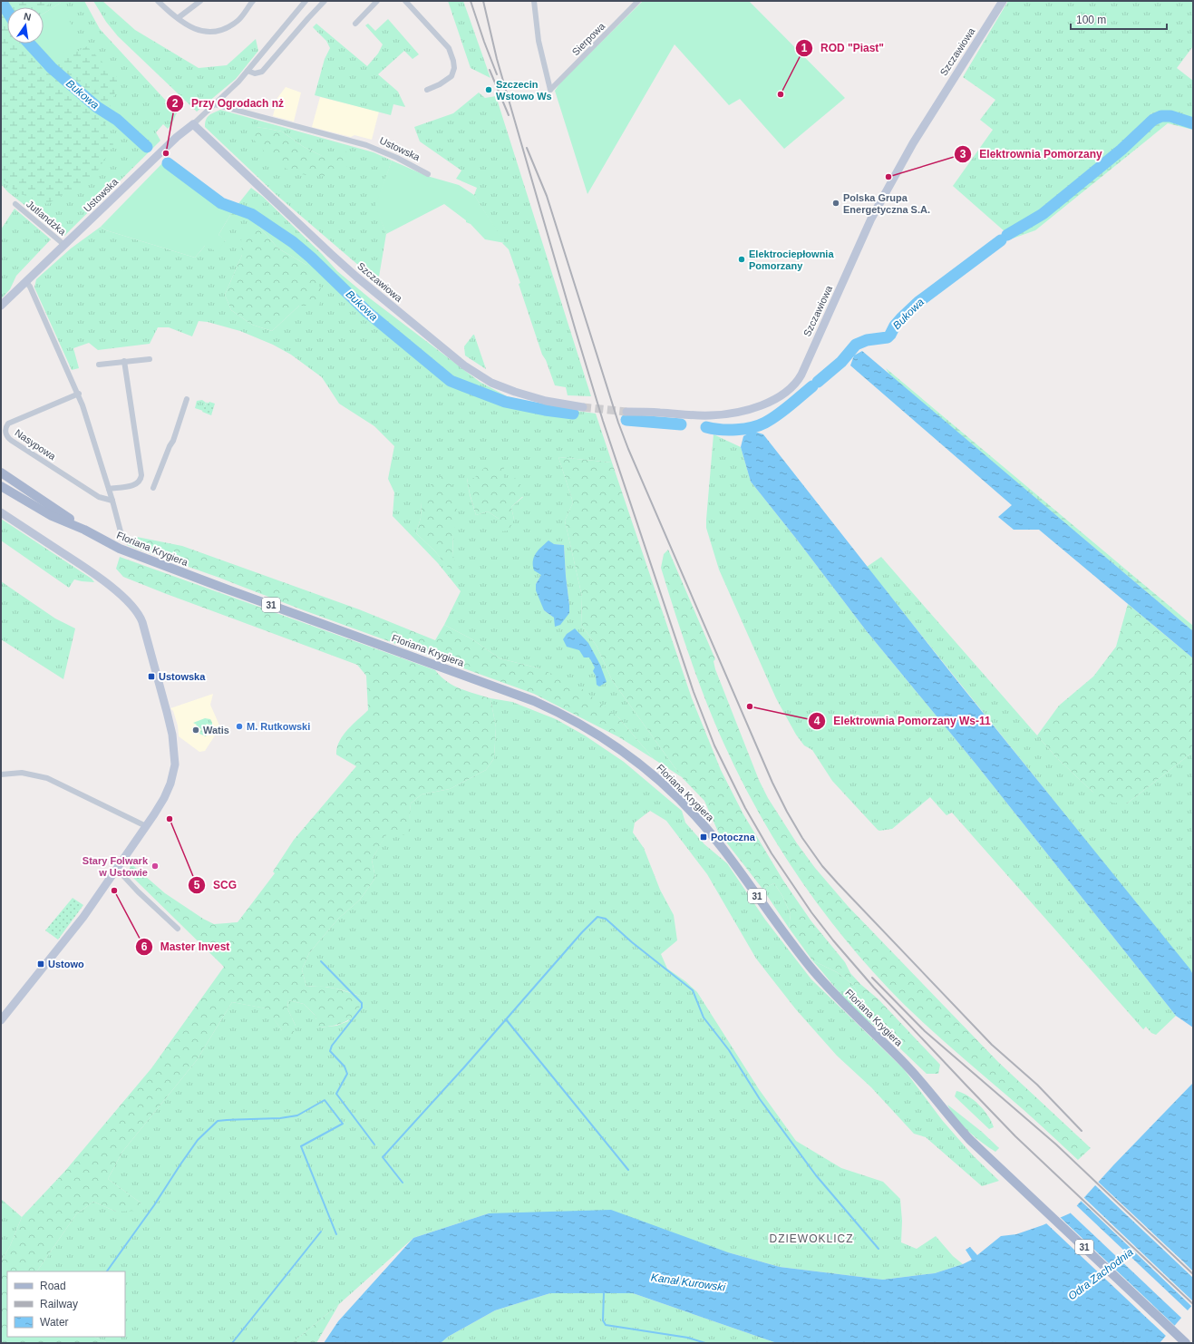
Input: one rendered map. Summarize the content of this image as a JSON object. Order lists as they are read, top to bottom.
{
  "streets": {
    "main road": ["Floriana Krygiera", "31"],
    "street": [
      "Sierpowa",
      "Szczawiowa",
      "Ustowska",
      "Jutlandzka",
      "Nasypowa"
    ]
  },
  "crossings": [
    ["Szczawiowa", "Ustowska"],
    ["Ustowska", "Jutlandzka"]
  ],
  "districts": ["DZIEWOKLICZ"],
  "water": ["Bukowa", "Odra Zachodnia", "Kanał Kurowski"],
  "places": {
    "other": [
      "Szczecin Wstowo Ws",
      "ROD \"Piast\"",
      "Przy Ogrodach nż",
      "Elektrownia Pomorzany",
      "Polska Grupa Energetyczna S.A.",
      "Elektrociepłownia Pomorzany",
      "Elektrownia Pomorzany Ws-11",
      "M. Rutkowski",
      "Watis",
      "SCG",
      "Stary Folwark w Ustowie",
      "Master Invest"
    ],
    "transit": ["Ustowska", "Potoczna", "Ustowo"]
  },
  "legend": ["Road", "Railway", "Water"],
  "scale_bar": "100 m",
  "north": "top"
}
